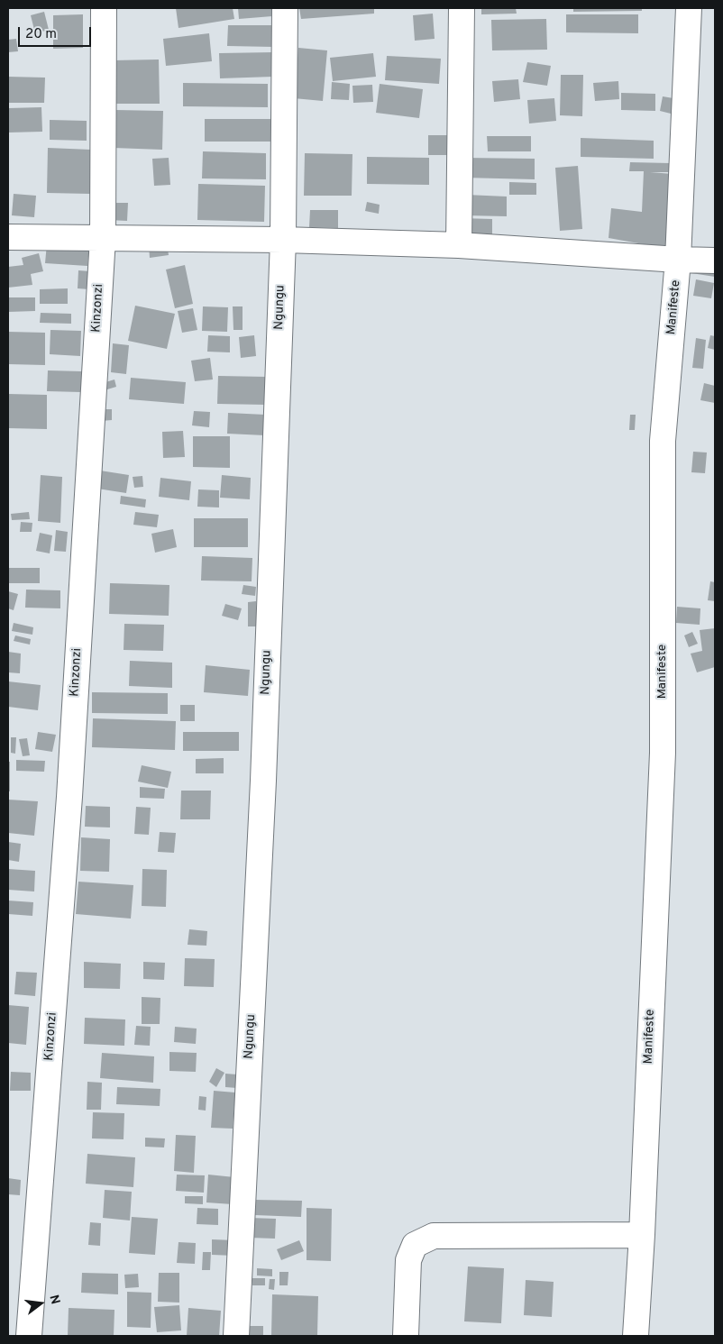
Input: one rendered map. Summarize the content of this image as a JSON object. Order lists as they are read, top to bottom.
{
  "streets": {
    "street": ["Ngungu", "Manifeste", "Kinzonzi"]
  },
  "scale_bar": "20 m",
  "north": "right"
}
